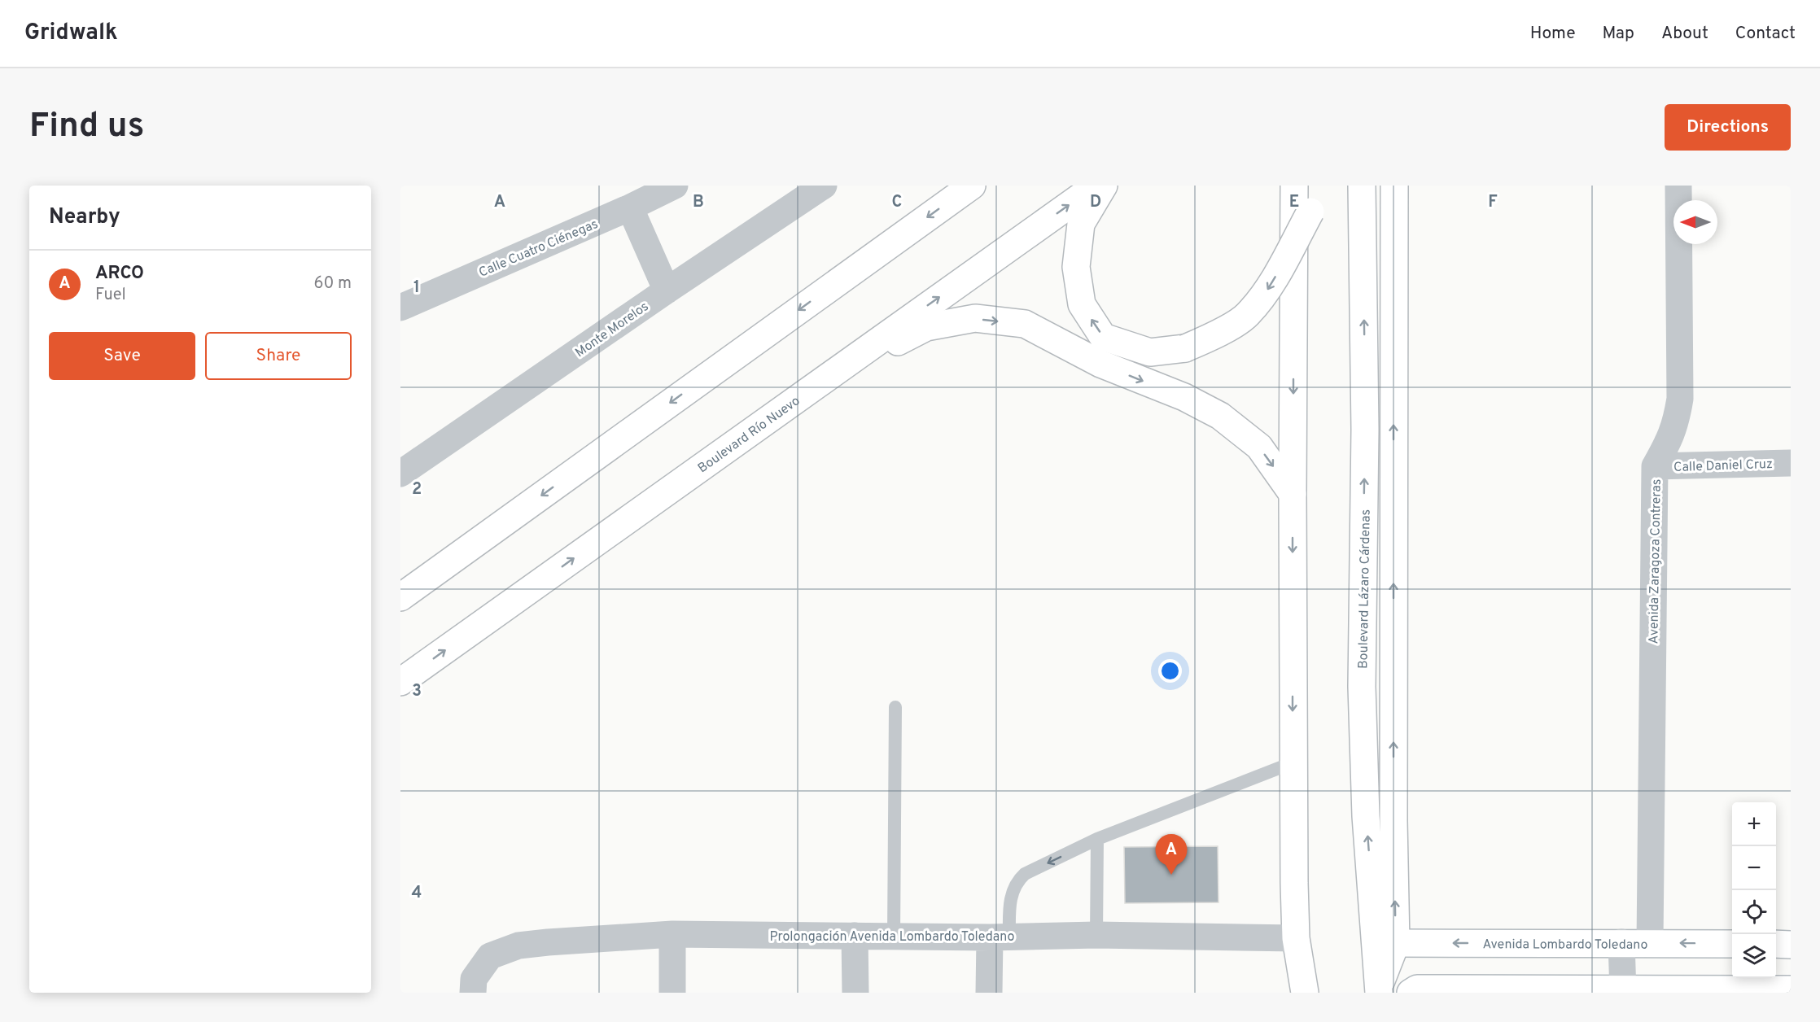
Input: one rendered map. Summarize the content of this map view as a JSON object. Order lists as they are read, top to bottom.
{
  "streets": {
    "main road": ["Boulevard Río Nuevo", "Boulevard Lázaro Cárdenas", "Avenida Lombardo Toledano"],
    "street": [
      "Calle Cuatro Ciénegas",
      "Monte Morelos",
      "Calle Daniel Cruz",
      "Avenida Zaragoza Contreras",
      "Prolongación Avenida Lombardo Toledano"
    ]
  },
  "crossings": [
    ["Calle Daniel Cruz", "Avenida Zaragoza Contreras"],
    ["Avenida Zaragoza Contreras", "Avenida Lombardo Toledano"]
  ],
  "north": "left",
  "page": {
    "header": "Gridwalk",
    "nav": [
      "Home",
      "Map",
      "About",
      "Contact"
    ],
    "buttons": [
      "Directions",
      ["Save", "Share"]
    ],
    "title": "Find us",
    "heading": "Nearby",
    "list": [
      {
        "mark": "A",
        "name": "ARCO",
        "note": "Fuel",
        "value": "60 m"
      }
    ],
    "map_buttons": ["+", "−"],
    "pins": "A"
  },
  "grid": {
    "columns": [
      "A",
      "B",
      "C",
      "D",
      "E",
      "F"
    ],
    "rows": [
      "1",
      "2",
      "3",
      "4"
    ]
  }
}
